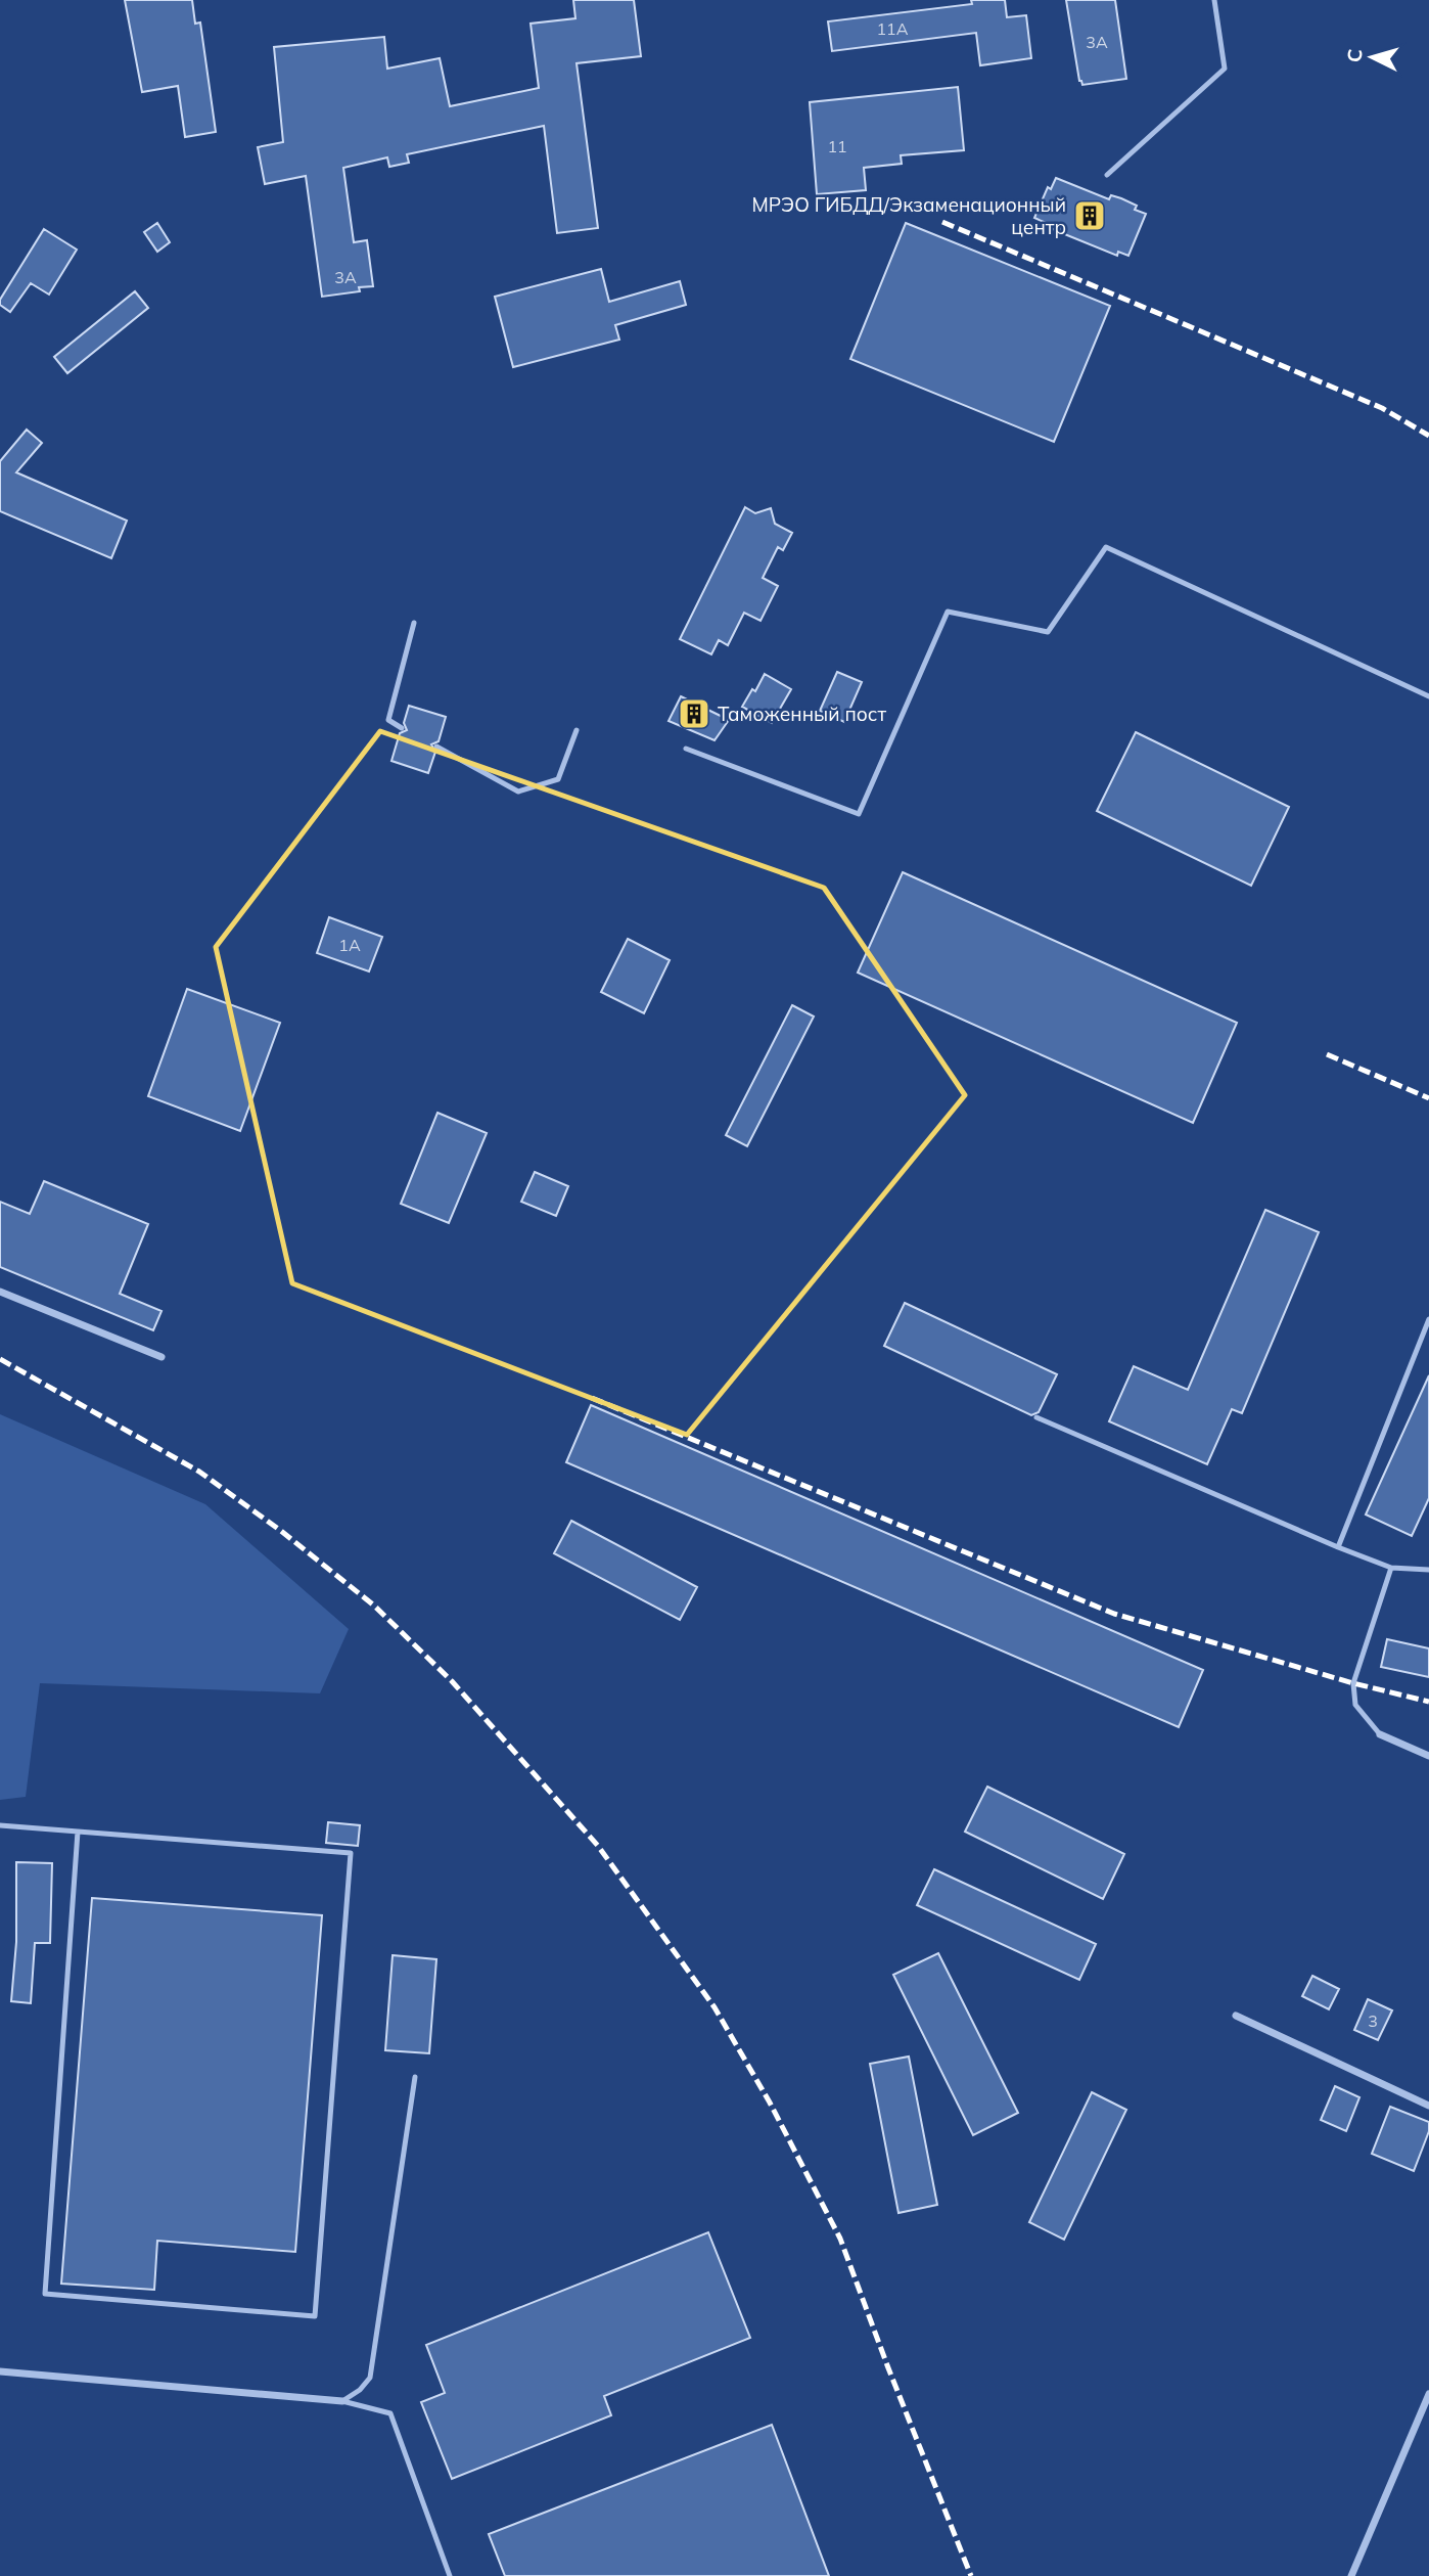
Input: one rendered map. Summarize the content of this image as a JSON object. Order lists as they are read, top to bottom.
{
  "places": {
    "building": ["МРЭО ГИБДД/Экзаменационный центр", "Таможенный пост"]
  },
  "house_numbers": [
    "11А",
    "3А",
    "11",
    "3А",
    "1A",
    "3"
  ],
  "north": "left"
}
